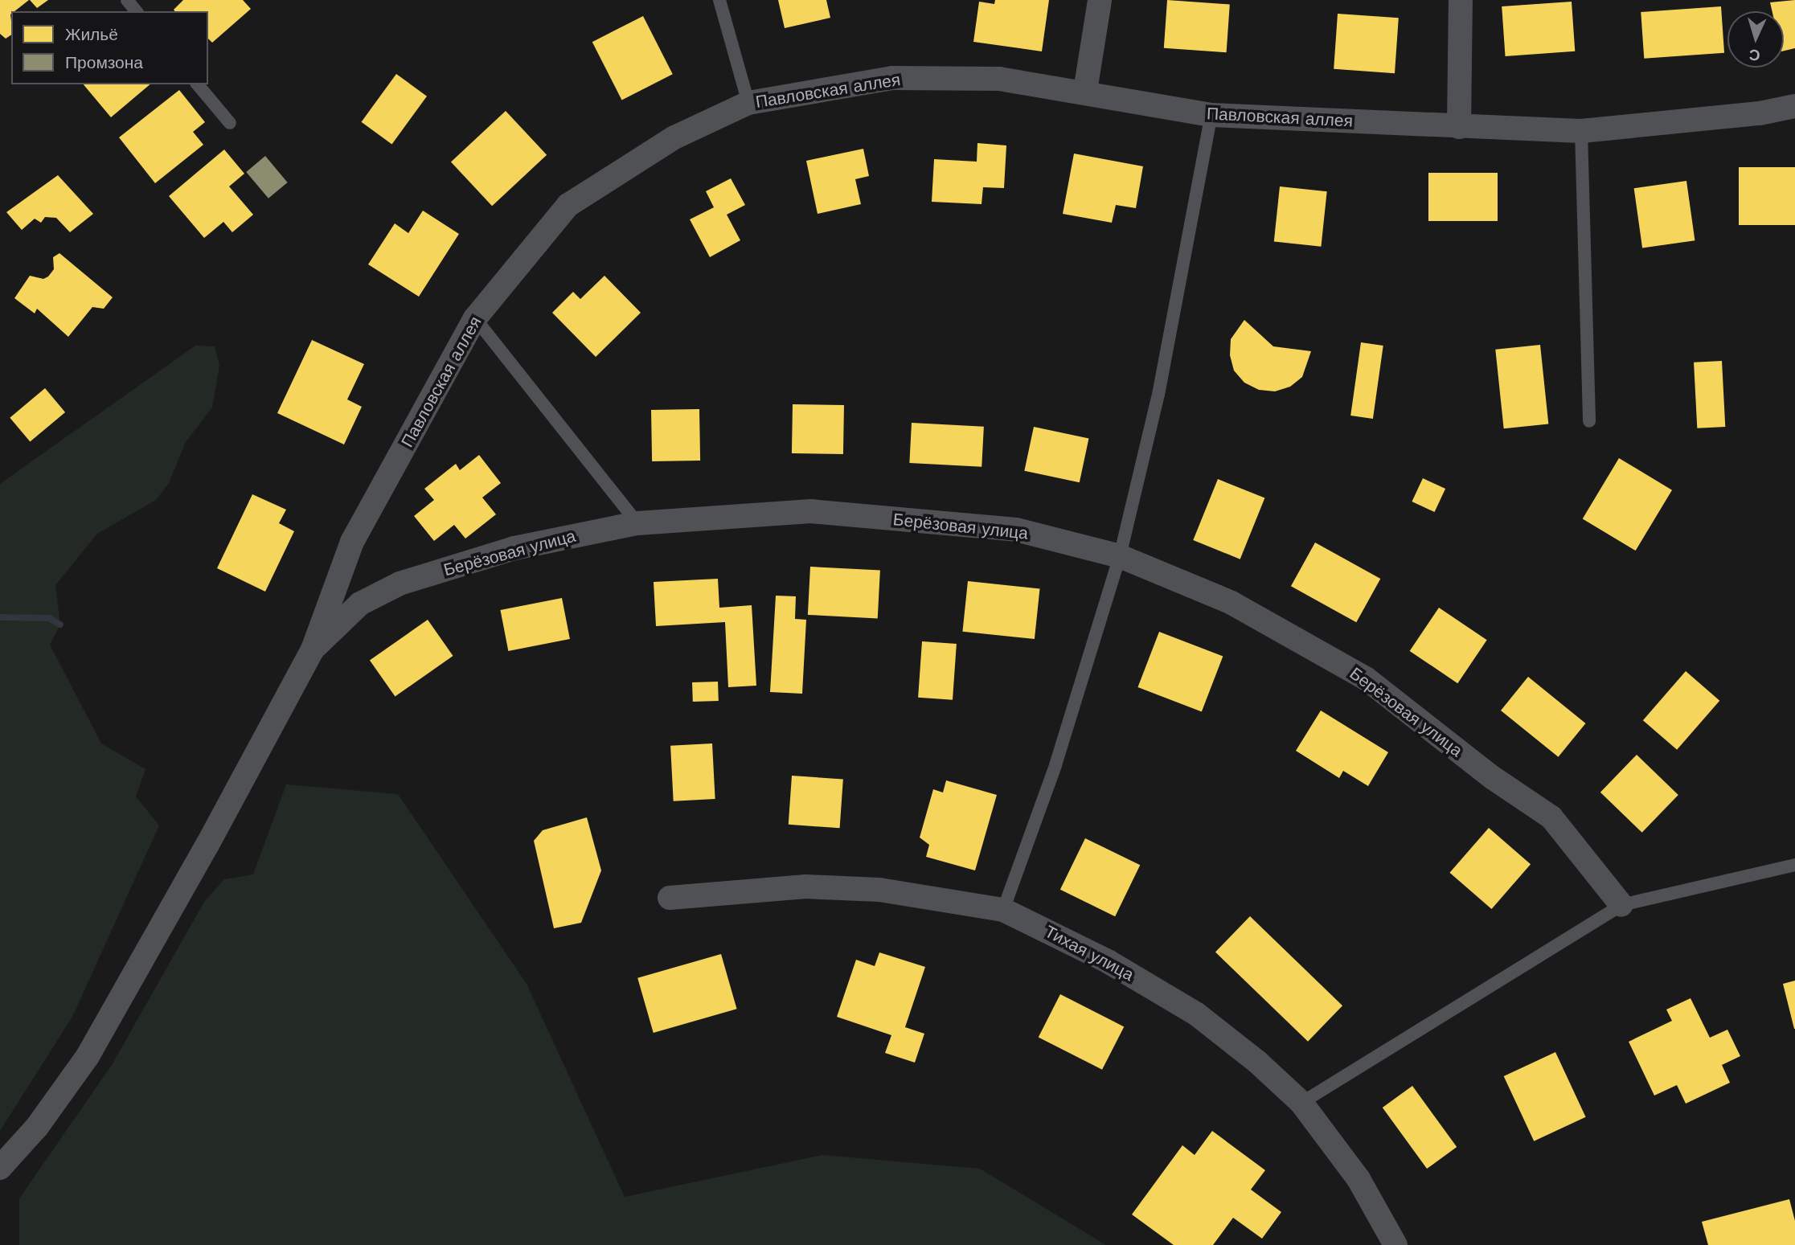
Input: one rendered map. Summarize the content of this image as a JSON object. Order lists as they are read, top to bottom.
{
  "streets": {
    "street": ["Павловская аллея", "Берёзовая улица", "Тихая улица"]
  },
  "crossings": [
    ["Павловская аллея", "Берёзовая улица"]
  ],
  "legend": ["Жильё", "Промзона"],
  "north": "bottom"
}
